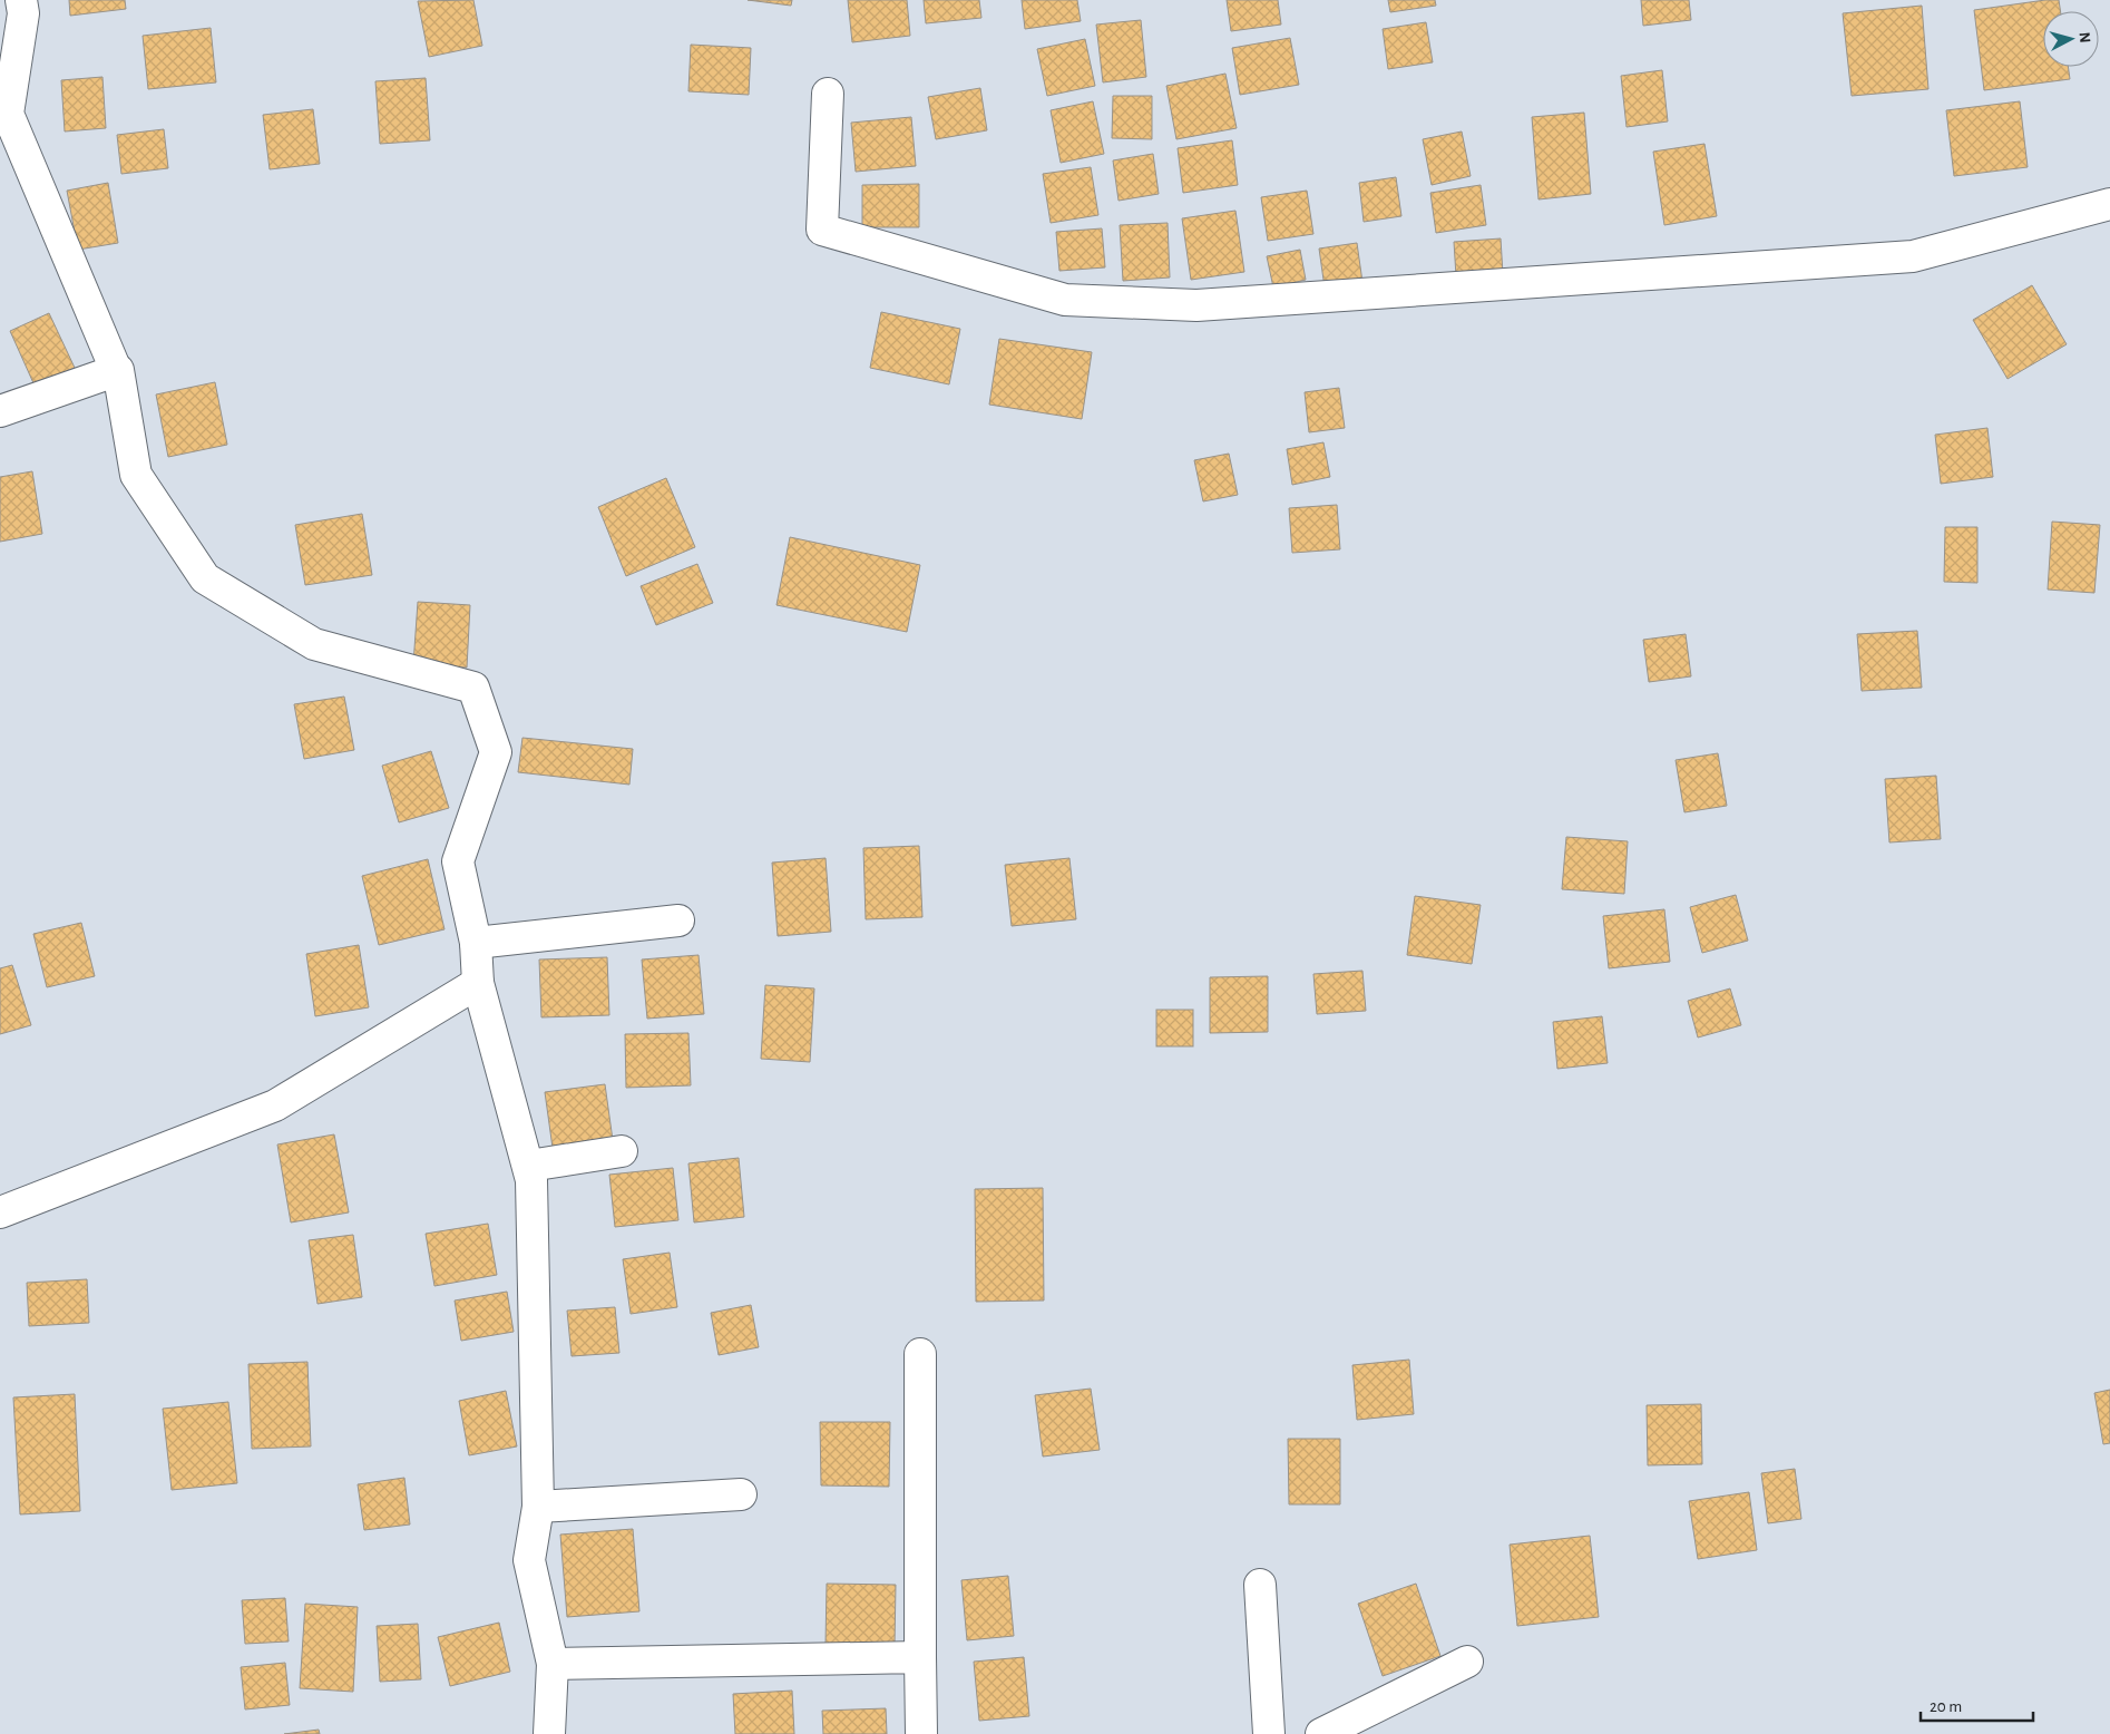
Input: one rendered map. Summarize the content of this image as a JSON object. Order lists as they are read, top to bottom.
{
  "scale_bar": "20 m",
  "north": "right"
}
